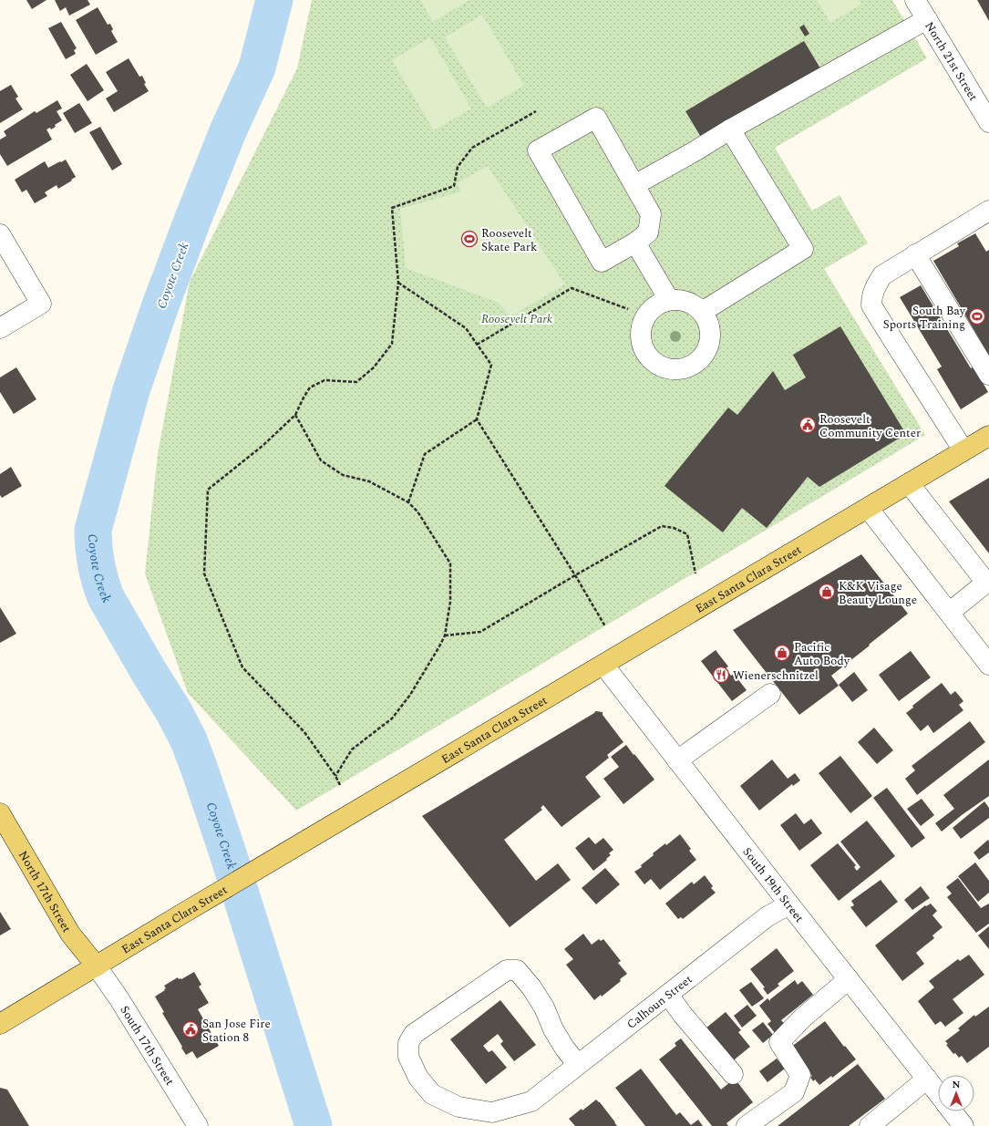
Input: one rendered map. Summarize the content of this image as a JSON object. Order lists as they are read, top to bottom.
{
  "streets": {
    "main road": ["East Santa Clara Street", "North 17th Street"],
    "street": [
      "North 21st Street",
      "South 19th Street",
      "Calhoun Street",
      "South 17th Street"
    ]
  },
  "crossings": [
    ["East Santa Clara Street", "South 19th Street"],
    ["East Santa Clara Street", "North 17th Street"],
    ["East Santa Clara Street", "South 17th Street"],
    ["South 19th Street", "Calhoun Street"],
    ["North 17th Street", "South 17th Street"]
  ],
  "water": ["Coyote Creek"],
  "parks": ["Roosevelt Park"],
  "places": {
    "sports": ["Roosevelt Skate Park", "South Bay Sports Training"],
    "public building": ["Roosevelt Community Center", "San Jose Fire Station 8"],
    "shop": ["K&K Visage Beauty Lounge", "Pacific Auto Body"],
    "restaurant": ["Wienerschnitzel"]
  },
  "north": "top"
}
